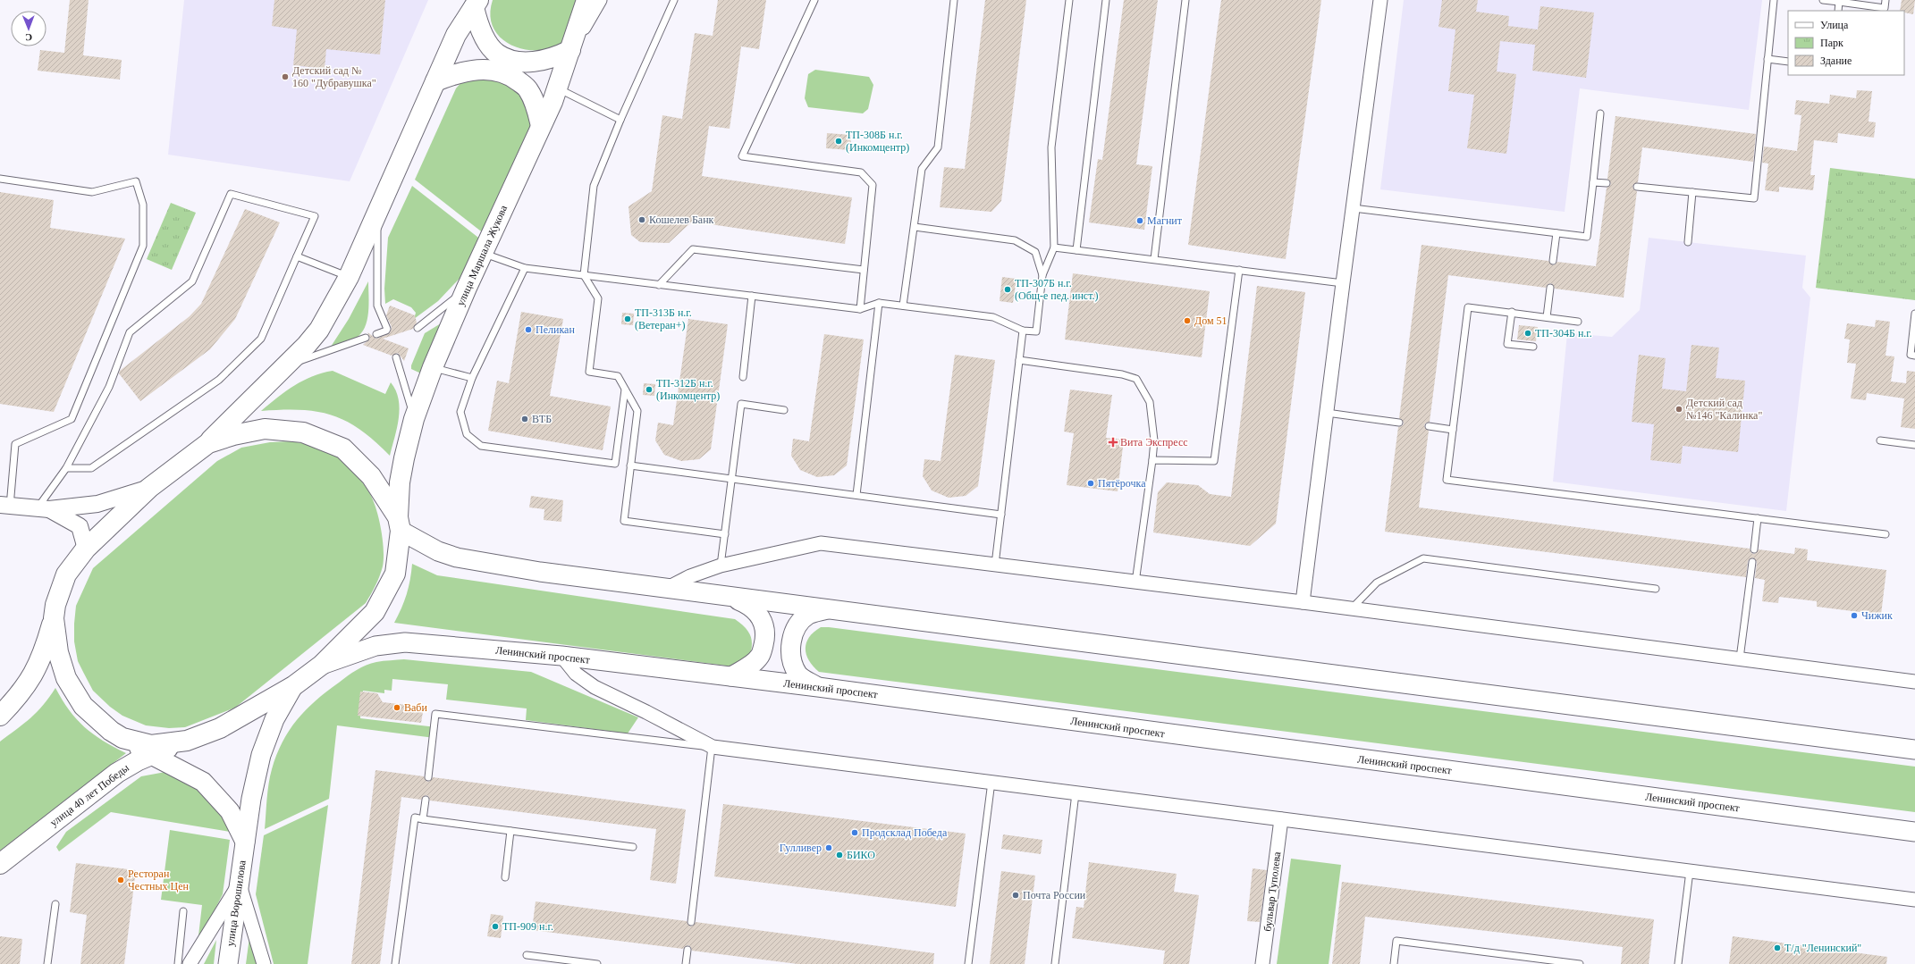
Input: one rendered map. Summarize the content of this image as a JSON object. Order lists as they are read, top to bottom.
{
  "streets": {
    "main road": [
      "улица Маршала Жукова",
      "Ленинский проспект",
      "улица 40 лет Победы",
      "улица Ворошилова"
    ],
    "street": ["бульвар Туполева"]
  },
  "crossings": [
    ["улица Маршала Жукова", "Ленинский проспект"],
    ["улица Маршала Жукова", "улица 40 лет Победы"],
    ["улица Маршала Жукова", "улица Ворошилова"]
  ],
  "places": {
    "other": [
      "Детский сад № 160 \"Дубравушка\"",
      "ТП-308Б н.г. (Инкомцентр)",
      "Кошелев Банк",
      "Магнит",
      "ТП-307Б н.г. (Общ-е пед. инст.)",
      "ТП-313Б н.г. (Ветеран+)",
      "Дом 51",
      "Пеликан",
      "ТП-304Б н.г.",
      "ТП-312Б н.г. (Инкомцентр)",
      "Детский сад №146 \"Калинка\"",
      "ВТБ",
      "Пятёрочка",
      "Чижик",
      "Ваби",
      "Продсклад Победа",
      "Гулливер",
      "БИКО",
      "Ресторан Честных Цен",
      "Почта России",
      "ТП-909 н.г.",
      "Т/д \"Ленинский\""
    ],
    "health": ["Вита Экспресс"]
  },
  "legend": ["Улица", "Парк", "Здание"],
  "north": "bottom"
}
